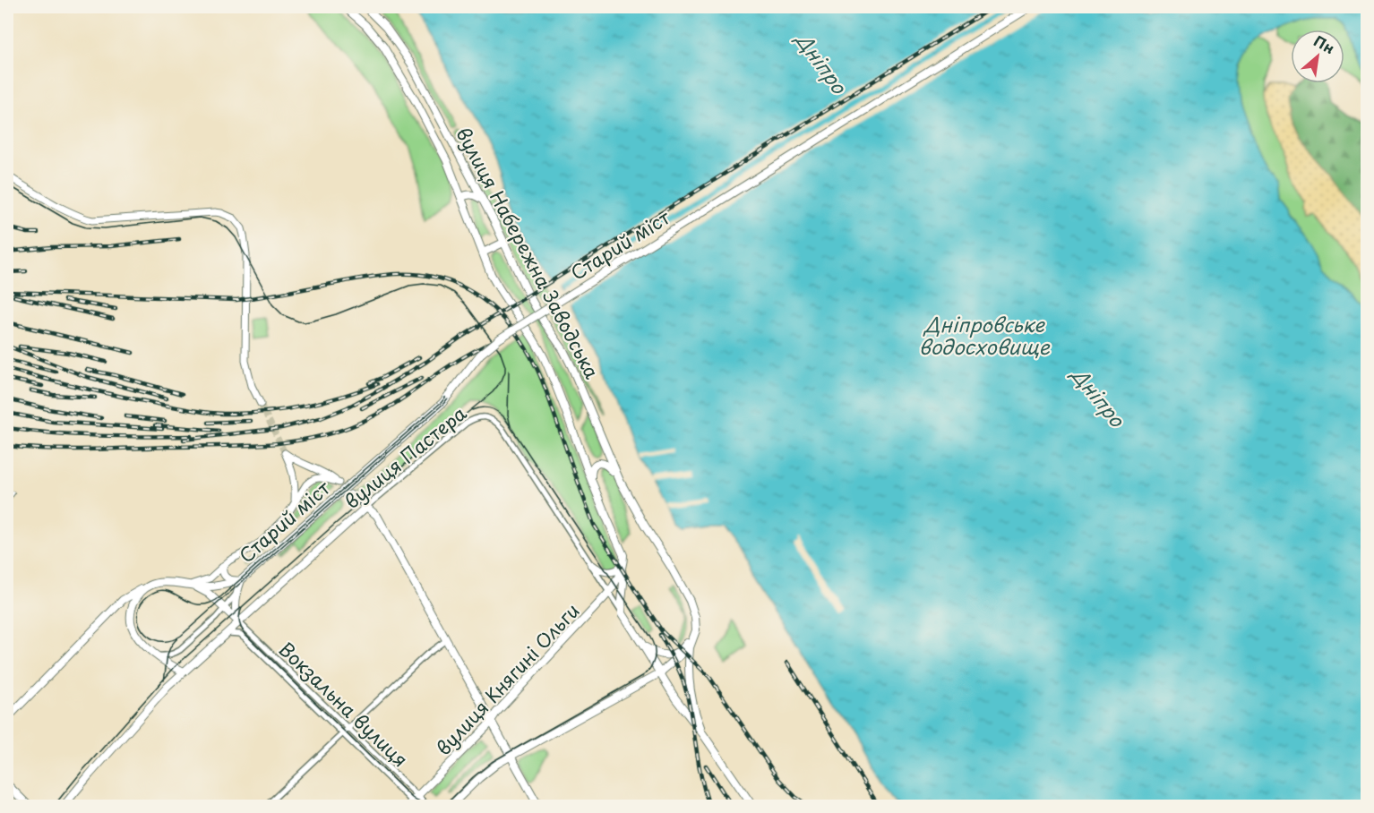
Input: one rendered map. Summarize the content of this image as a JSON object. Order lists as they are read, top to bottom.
{
  "streets": {
    "main road": [
      "Старий міст",
      "вулиця Набережна Заводська",
      "вулиця Пастера",
      "вулиця Княгині Ольги"
    ],
    "street": ["Вокзальна вулиця"]
  },
  "crossings": [
    ["вулиця Набережна Заводська", "вулиця Пастера"],
    ["вулиця Набережна Заводська", "вулиця Княгині Ольги"],
    ["вулиця Пастера", "вулиця Княгині Ольги"],
    ["вулиця Пастера", "Вокзальна вулиця"],
    ["вулиця Княгині Ольги", "Вокзальна вулиця"]
  ],
  "water": ["Дніпро", "Дніпровське водосховище"],
  "north": "top right"
}
